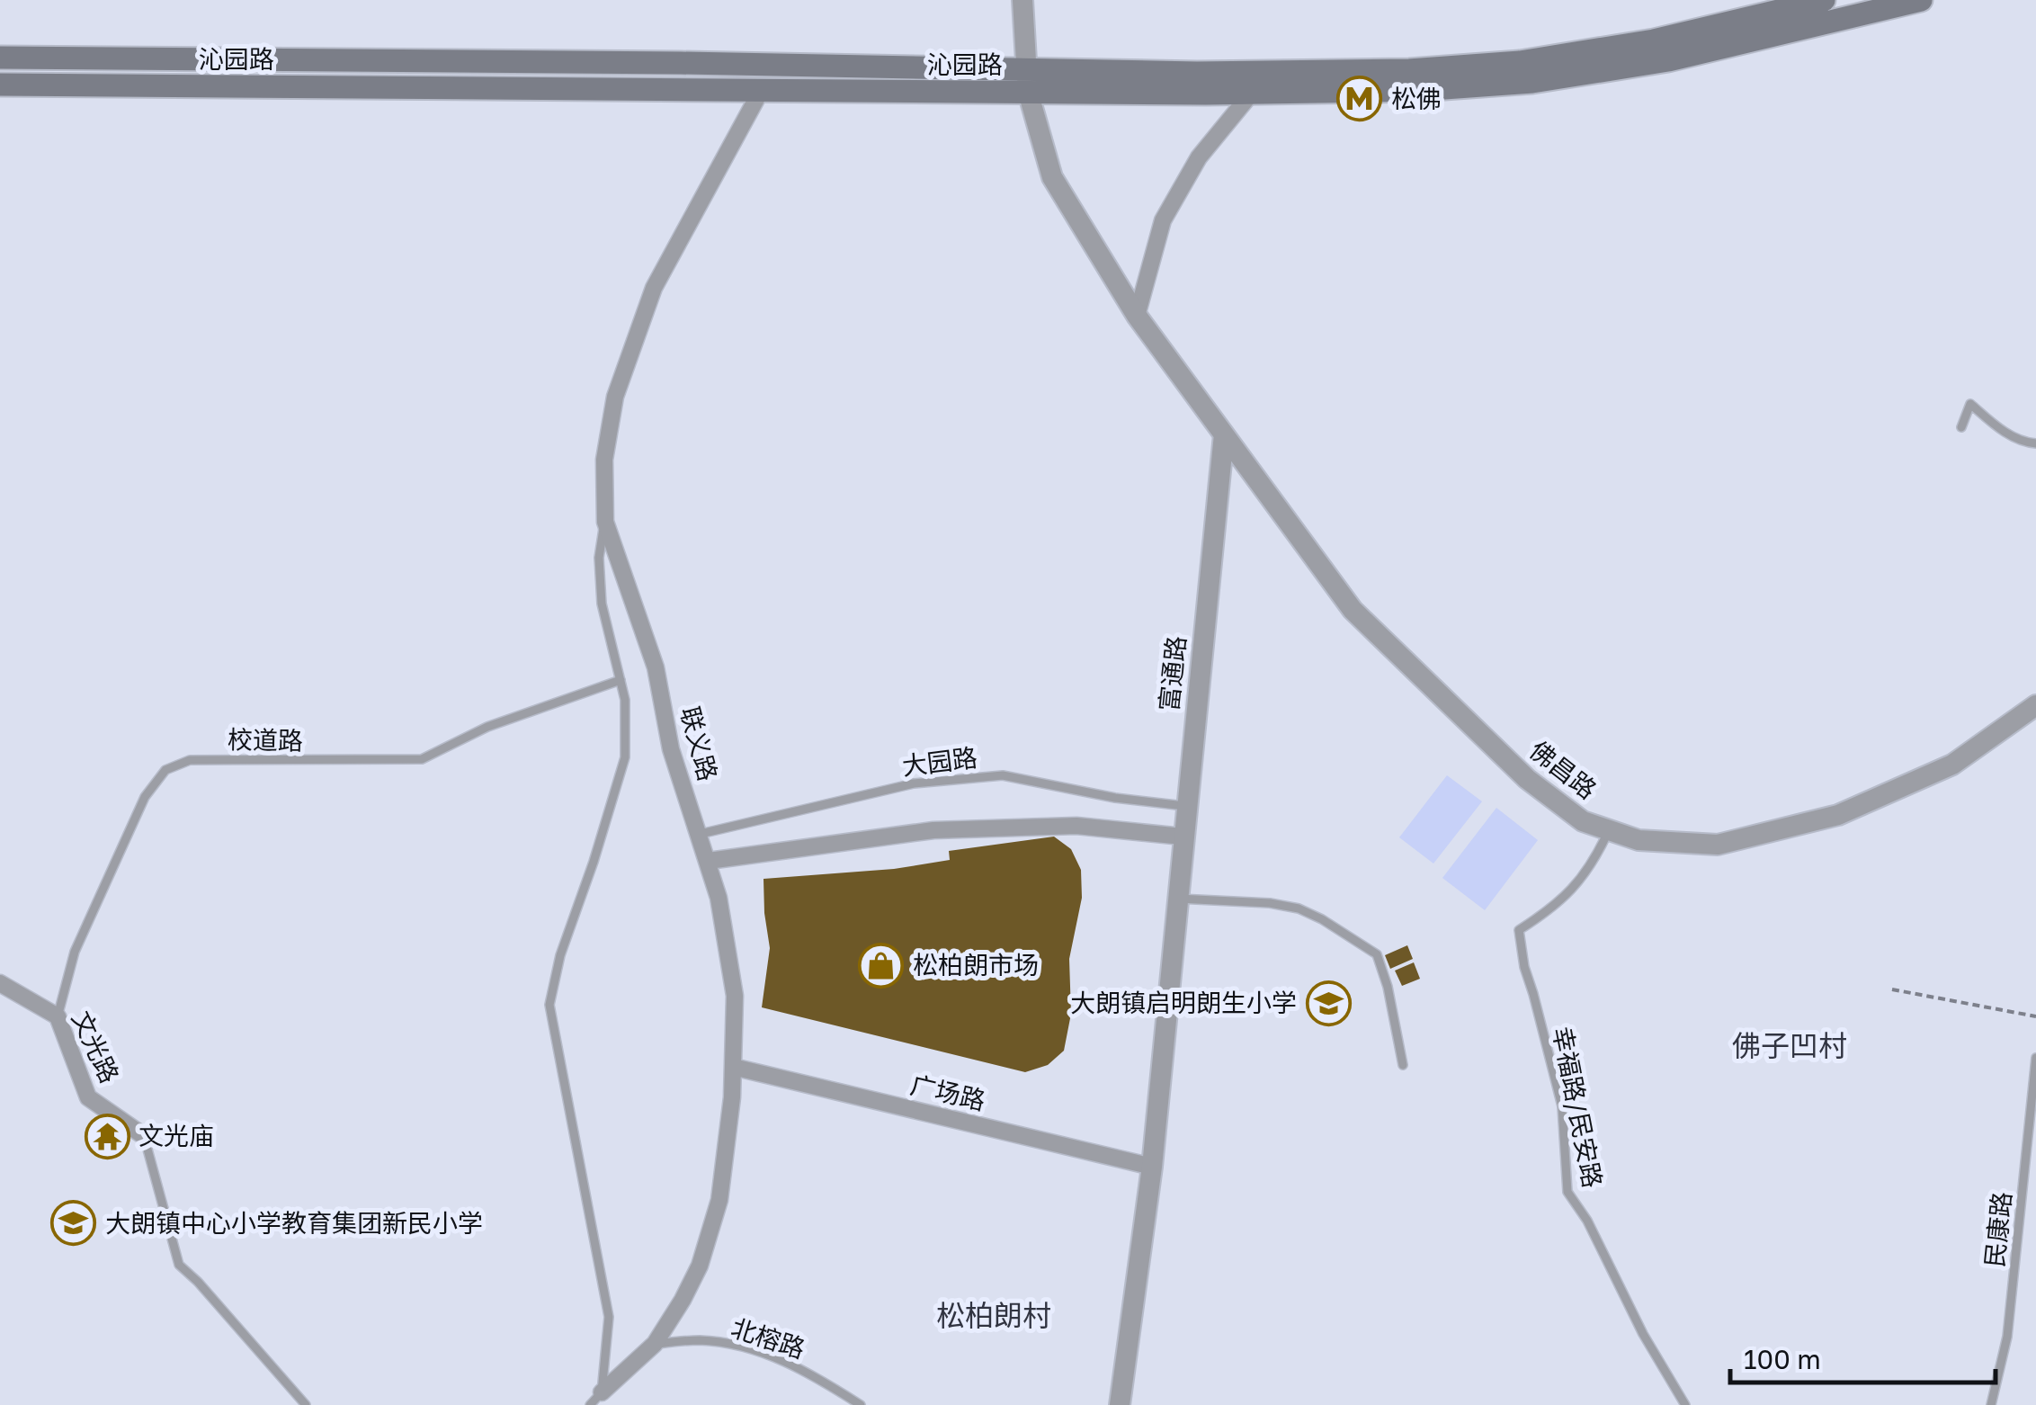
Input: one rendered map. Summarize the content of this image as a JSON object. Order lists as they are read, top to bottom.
{
  "streets": {
    "main road": ["沁园路"],
    "street": [
      "富通路",
      "联义路",
      "佛昌路",
      "文光路",
      "广场路"
    ],
    "lane": [
      "校道路",
      "大园路",
      "幸福路/民安路",
      "民康路",
      "北榕路"
    ]
  },
  "crossings": [
    ["沁园路", "联义路"],
    ["富通路", "大园路"],
    ["富通路", "佛昌路"],
    ["富通路", "广场路"],
    ["校道路", "文光路"],
    ["联义路", "大园路"],
    ["联义路", "广场路"],
    ["联义路", "北榕路"],
    ["佛昌路", "幸福路/民安路"]
  ],
  "districts": ["佛子凹村", "松柏朗村"],
  "places": {
    "metro station": ["松佛"],
    "shop": ["松柏朗市场"],
    "school or university": ["大朗镇启明朗生小学", "大朗镇中心小学教育集团新民小学"],
    "temple": ["文光庙"]
  },
  "scale_bar": "100 m"
}
